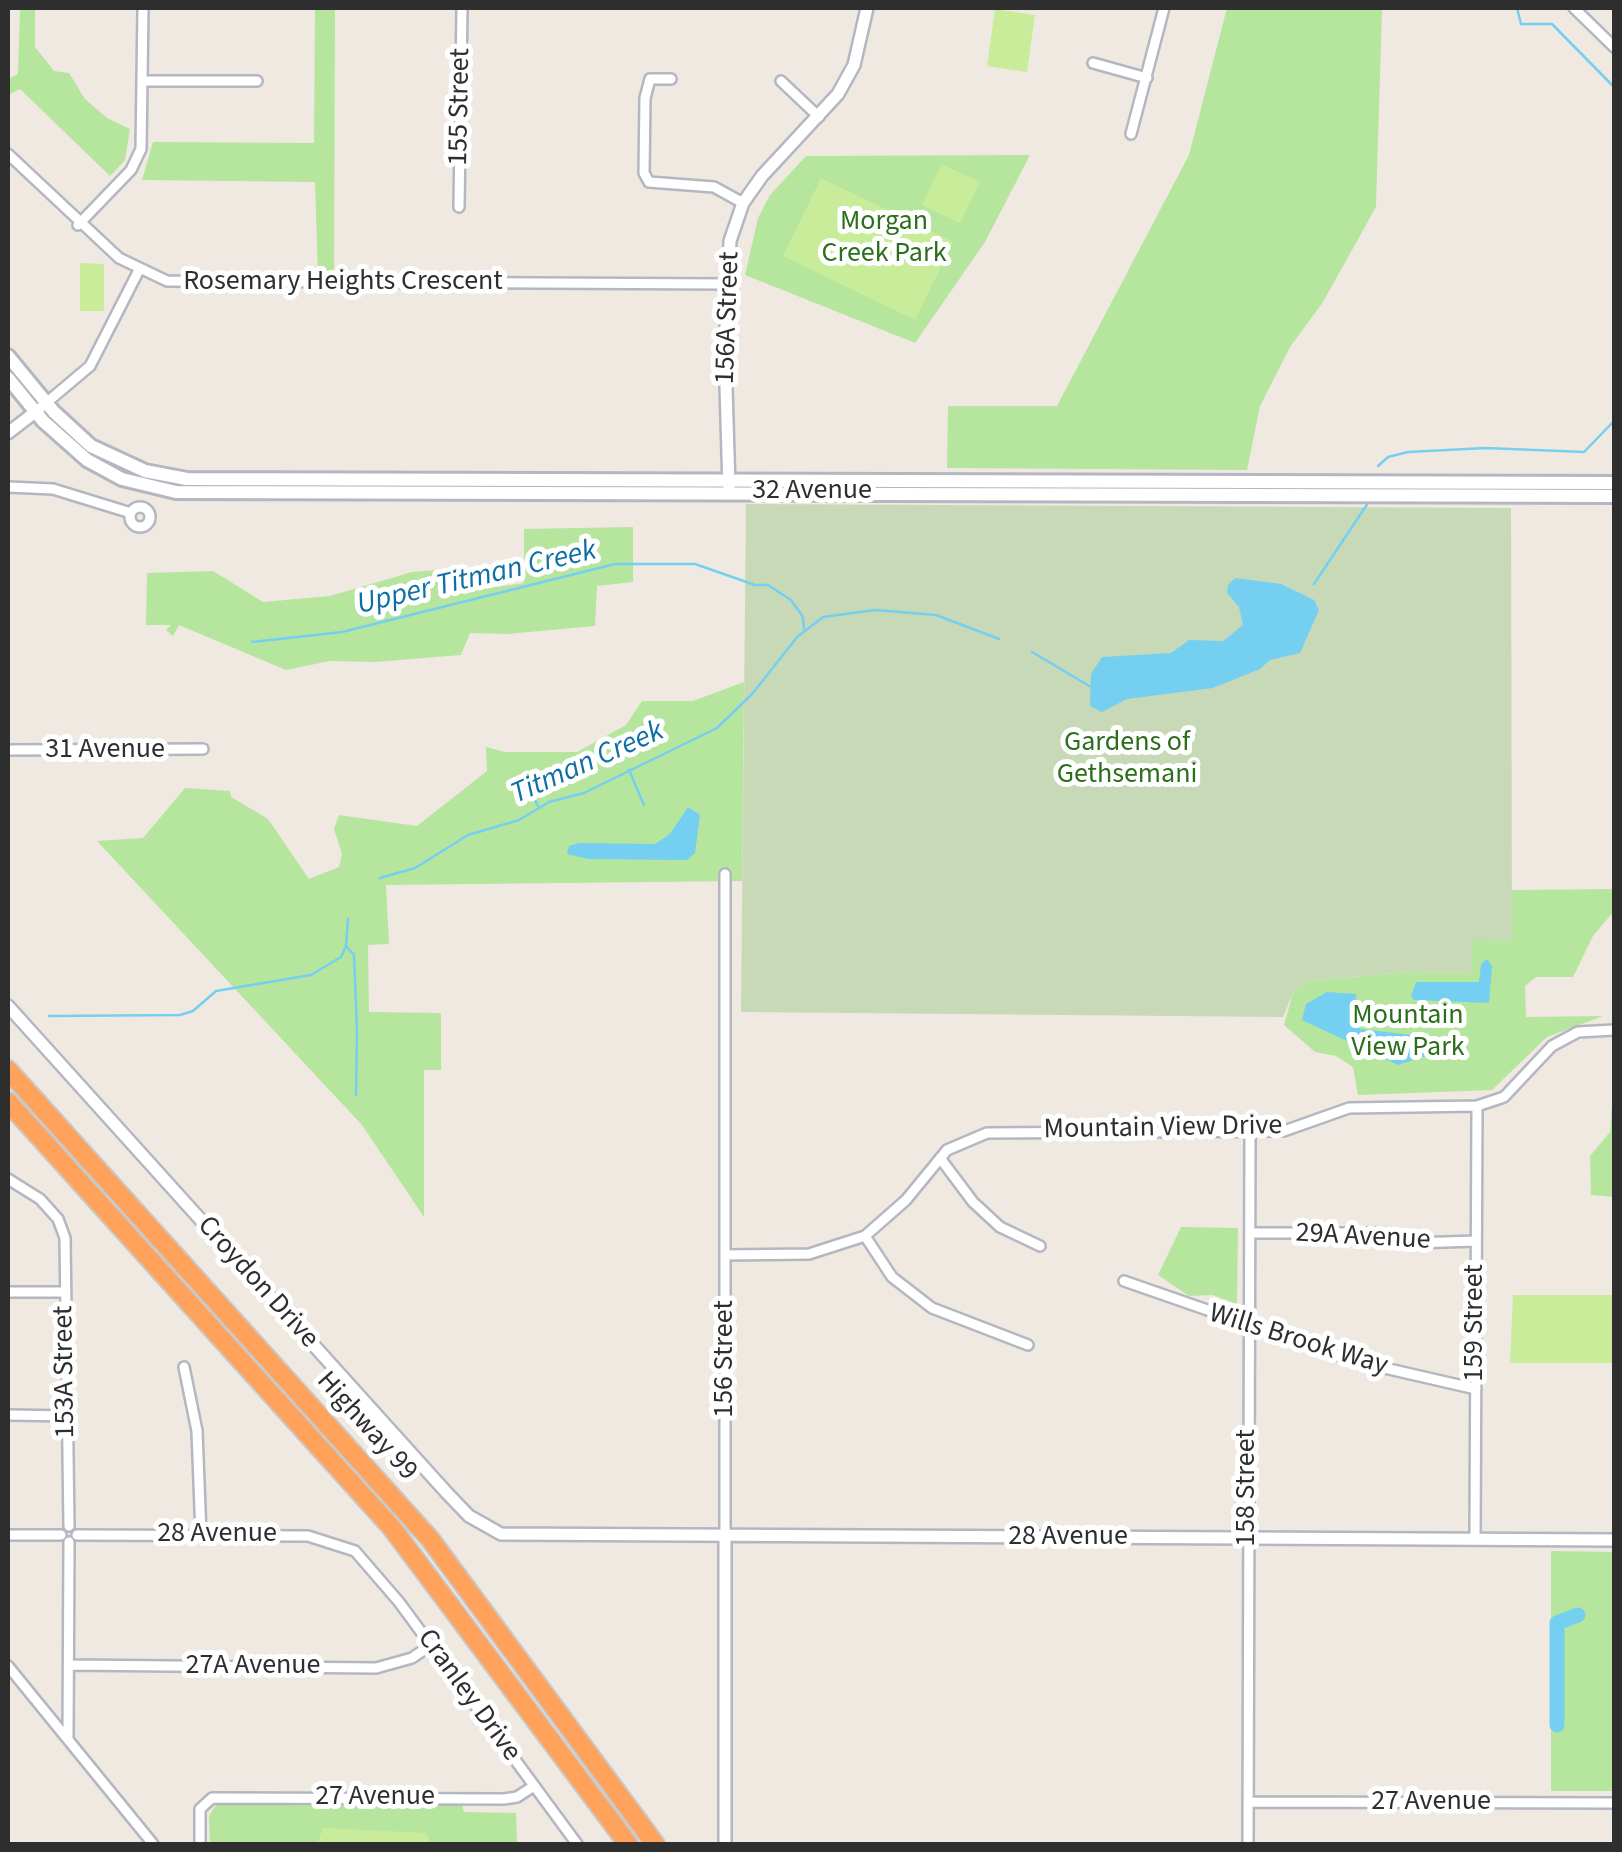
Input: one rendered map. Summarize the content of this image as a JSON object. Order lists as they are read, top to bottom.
{
  "streets": {
    "highway": ["Highway 99"],
    "main road": ["32 Avenue"],
    "street": [
      "155 Street",
      "Rosemary Heights Crescent",
      "156A Street",
      "31 Avenue",
      "Mountain View Drive",
      "29A Avenue",
      "Croydon Drive",
      "159 Street",
      "Wills Brook Way",
      "156 Street",
      "153A Street",
      "158 Street",
      "28 Avenue",
      "27A Avenue",
      "Cranley Drive",
      "27 Avenue"
    ]
  },
  "crossings": [
    ["Rosemary Heights Crescent", "156A Street"],
    ["156A Street", "32 Avenue"],
    ["Mountain View Drive", "159 Street"],
    ["Mountain View Drive", "156 Street"],
    ["Mountain View Drive", "158 Street"],
    ["29A Avenue", "159 Street"],
    ["29A Avenue", "158 Street"],
    ["Croydon Drive", "28 Avenue"],
    ["159 Street", "Wills Brook Way"],
    ["159 Street", "28 Avenue"],
    ["Wills Brook Way", "158 Street"],
    ["156 Street", "28 Avenue"],
    ["153A Street", "28 Avenue"],
    ["158 Street", "28 Avenue"],
    ["158 Street", "27 Avenue"],
    ["28 Avenue", "Cranley Drive"],
    ["27A Avenue", "Cranley Drive"],
    ["Cranley Drive", "27 Avenue"]
  ],
  "water": ["Upper Titman Creek", "Titman Creek"],
  "parks": ["Morgan Creek Park", "Gardens of Gethsemani", "Mountain View Park"]
}
